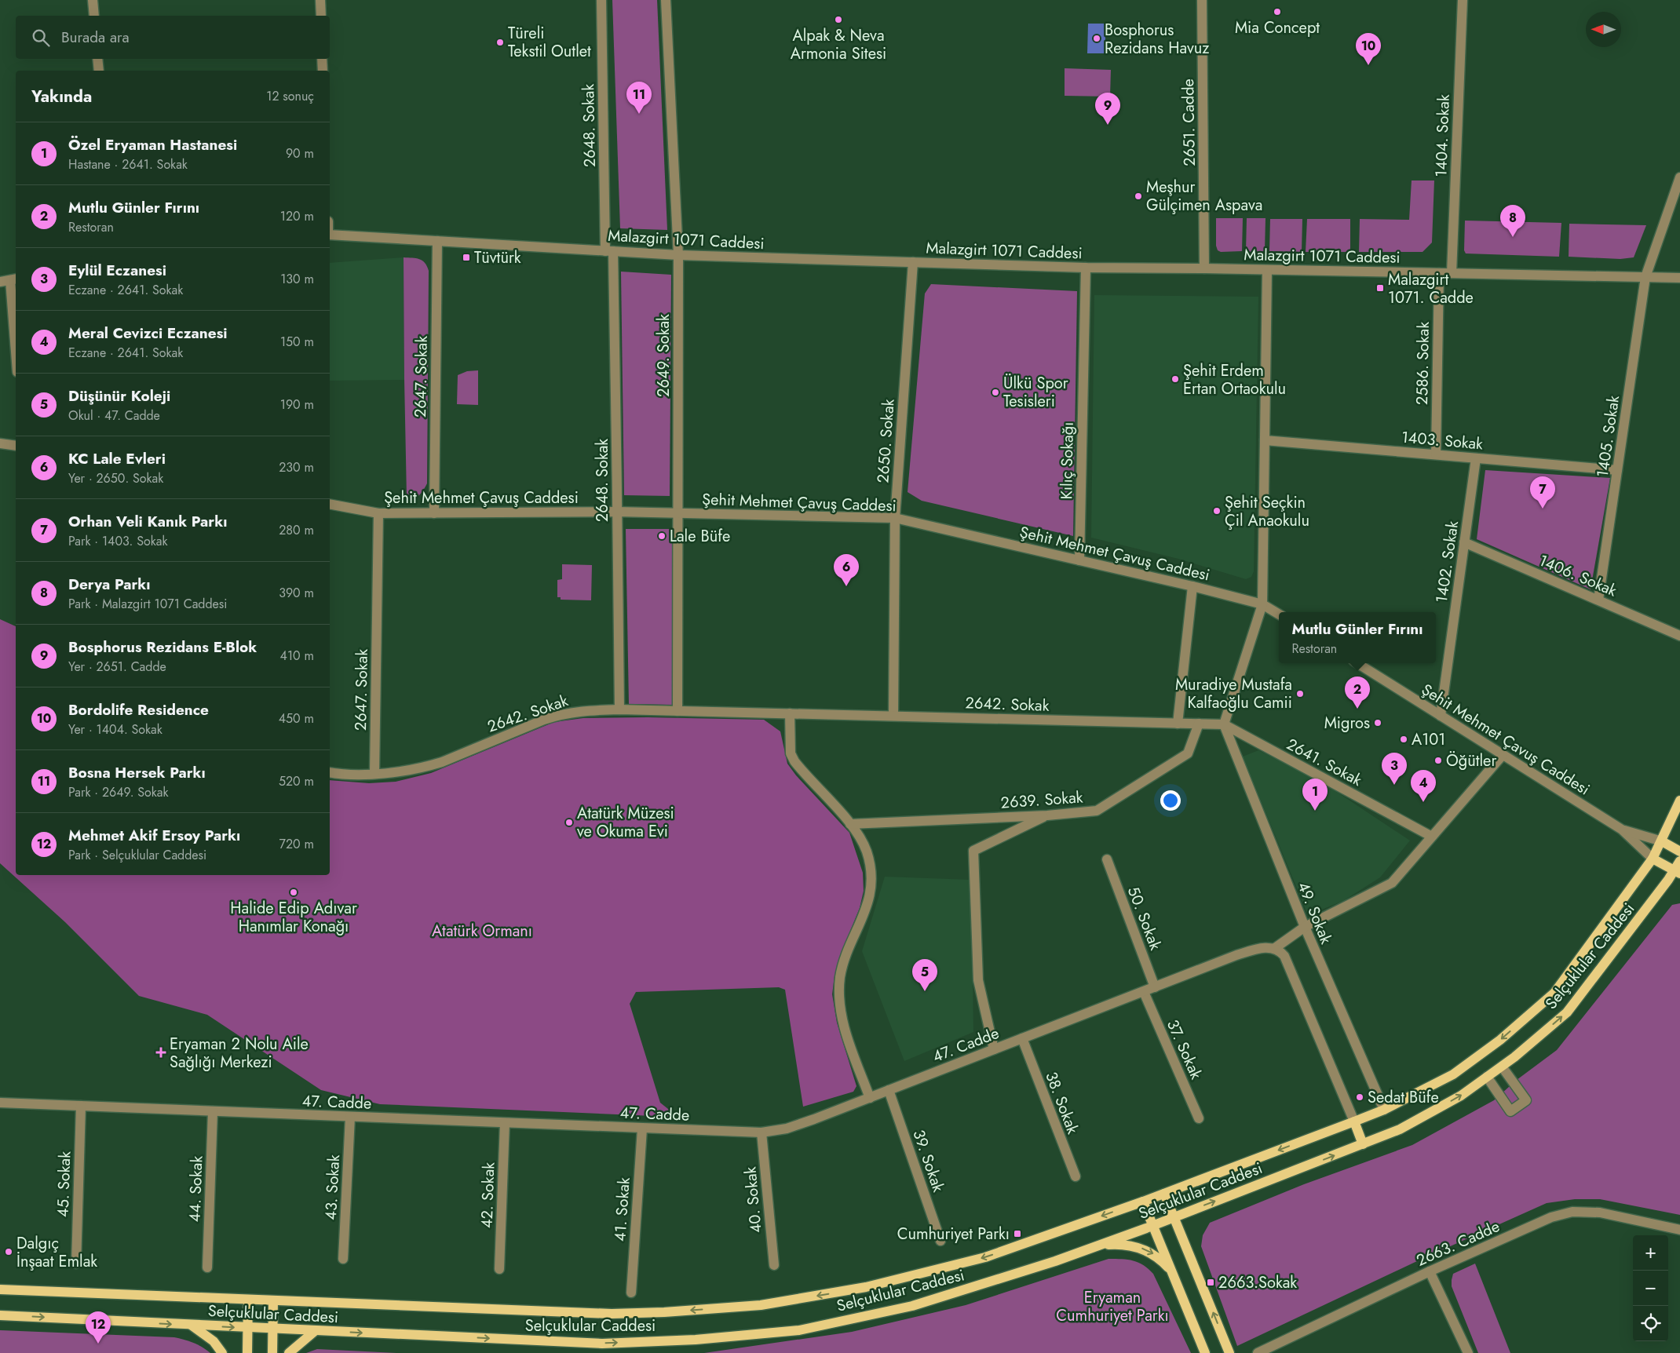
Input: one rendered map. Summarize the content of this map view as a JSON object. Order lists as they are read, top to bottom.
{
  "streets": {
    "main road": ["Selçuklular Caddesi"],
    "street": [
      "2651. Cadde",
      "2648. Sokak",
      "1404. Sokak",
      "Malazgirt 1071 Caddesi",
      "2649. Sokak",
      "2586. Sokak",
      "2647. Sokak",
      "1405. Sokak",
      "1403. Sokak",
      "2650. Sokak",
      "Kılıç Sokağı",
      "Şehit Mehmet Çavuş Caddesi",
      "1402. Sokak",
      "1406. Sokak",
      "2642. Sokak",
      "2641. Sokak",
      "2639. Sokak",
      "49. Sokak",
      "50. Sokak",
      "47. Cadde",
      "37. Sokak",
      "38. Sokak",
      "39. Sokak",
      "45. Sokak",
      "43. Sokak",
      "44. Sokak",
      "42. Sokak",
      "40. Sokak",
      "41. Sokak",
      "2663. Cadde"
    ]
  },
  "crossings": [
    ["2651. Cadde", "Malazgirt 1071 Caddesi"],
    ["2648. Sokak", "Malazgirt 1071 Caddesi"],
    ["2648. Sokak", "Şehit Mehmet Çavuş Caddesi"],
    ["2648. Sokak", "2642. Sokak"],
    ["1404. Sokak", "Malazgirt 1071 Caddesi"],
    ["Malazgirt 1071 Caddesi", "2649. Sokak"],
    ["Malazgirt 1071 Caddesi", "2586. Sokak"],
    ["Malazgirt 1071 Caddesi", "2647. Sokak"],
    ["Malazgirt 1071 Caddesi", "1405. Sokak"],
    ["Malazgirt 1071 Caddesi", "2650. Sokak"],
    ["Malazgirt 1071 Caddesi", "Kılıç Sokağı"],
    ["2649. Sokak", "Şehit Mehmet Çavuş Caddesi"],
    ["2649. Sokak", "2642. Sokak"],
    ["2586. Sokak", "1403. Sokak"],
    ["2647. Sokak", "Şehit Mehmet Çavuş Caddesi"],
    ["2647. Sokak", "2642. Sokak"],
    ["1405. Sokak", "1403. Sokak"],
    ["1405. Sokak", "1406. Sokak"],
    ["1403. Sokak", "1402. Sokak"],
    ["2650. Sokak", "Şehit Mehmet Çavuş Caddesi"],
    ["2650. Sokak", "2642. Sokak"],
    ["Kılıç Sokağı", "Şehit Mehmet Çavuş Caddesi"],
    ["Şehit Mehmet Çavuş Caddesi", "1402. Sokak"],
    ["Şehit Mehmet Çavuş Caddesi", "Selçuklular Caddesi"],
    ["1402. Sokak", "1406. Sokak"],
    ["2642. Sokak", "2641. Sokak"],
    ["2642. Sokak", "2639. Sokak"],
    ["2642. Sokak", "49. Sokak"],
    ["2641. Sokak", "49. Sokak"],
    ["49. Sokak", "Selçuklular Caddesi"],
    ["50. Sokak", "47. Cadde"],
    ["47. Cadde", "37. Sokak"],
    ["47. Cadde", "38. Sokak"],
    ["47. Cadde", "39. Sokak"],
    ["47. Cadde", "45. Sokak"],
    ["47. Cadde", "43. Sokak"],
    ["47. Cadde", "44. Sokak"],
    ["47. Cadde", "42. Sokak"],
    ["47. Cadde", "40. Sokak"],
    ["47. Cadde", "41. Sokak"]
  ],
  "parks": ["Atatürk Ormanı", "Eryaman Cumhuriyet Parkı"],
  "places": {
    "other": [
      "Mia Concept",
      "Alpak & Neva Armonia Sitesi",
      "Bosphorus Rezidans Havuz",
      "Türeli Tekstil Outlet",
      "Meşhur Gülçimen Aspava",
      "Şehit Erdem Ertan Ortaokulu",
      "Ülkü Spor Tesisleri",
      "Şehit Seçkin Çil Anaokulu",
      "Lale Büfe",
      "Muradiye Mustafa Kalfaoğlu Camii",
      "Migros",
      "A101",
      "Öğütler",
      "Atatürk Müzesi ve Okuma Evi",
      "Halide Edip Adıvar Hanımlar Konağı",
      "Sedat Büfe",
      "Dalgıç İnşaat Emlak"
    ],
    "transit": [
      "Tüvtürk",
      "Malazgirt 1071. Cadde",
      "Cumhuriyet Parkı",
      "2663.Sokak"
    ],
    "health": ["Eryaman 2 Nolu Aile Sağlığı Merkezi"]
  },
  "north": "left",
  "page": {
    "search": "Burada ara",
    "pins": [
      "10",
      "11",
      "9",
      "8",
      "7",
      "6",
      "2",
      "3",
      "4",
      "1",
      "5",
      "12"
    ],
    "heading": ["Yakında", "12 sonuç"],
    "list": [
      {
        "mark": "1",
        "name": "Özel Eryaman Hastanesi",
        "note": "Hastane · 2641. Sokak",
        "value": "90 m"
      },
      {
        "mark": "2",
        "name": "Mutlu Günler Fırını",
        "note": "Restoran",
        "value": "120 m"
      },
      {
        "mark": "3",
        "name": "Eylül Eczanesi",
        "note": "Eczane · 2641. Sokak",
        "value": "130 m"
      },
      {
        "mark": "4",
        "name": "Meral Cevizci Eczanesi",
        "note": "Eczane · 2641. Sokak",
        "value": "150 m"
      },
      {
        "mark": "5",
        "name": "Düşünür Koleji",
        "note": "Okul · 47. Cadde",
        "value": "190 m"
      },
      {
        "mark": "6",
        "name": "KC Lale Evleri",
        "note": "Yer · 2650. Sokak",
        "value": "230 m"
      },
      {
        "mark": "7",
        "name": "Orhan Veli Kanık Parkı",
        "note": "Park · 1403. Sokak",
        "value": "280 m"
      },
      {
        "mark": "8",
        "name": "Derya Parkı",
        "note": "Park · Malazgirt 1071 Caddesi",
        "value": "390 m"
      },
      {
        "mark": "9",
        "name": "Bosphorus Rezidans E-Blok",
        "note": "Yer · 2651. Cadde",
        "value": "410 m"
      },
      {
        "mark": "10",
        "name": "Bordolife Residence",
        "note": "Yer · 1404. Sokak",
        "value": "450 m"
      },
      {
        "mark": "11",
        "name": "Bosna Hersek Parkı",
        "note": "Park · 2649. Sokak",
        "value": "520 m"
      },
      {
        "mark": "12",
        "name": "Mehmet Akif Ersoy Parkı",
        "note": "Park · Selçuklular Caddesi",
        "value": "720 m"
      }
    ],
    "popup": ["Mutlu Günler Fırını", "Restoran"],
    "map_buttons": ["+", "−"]
  }
}
